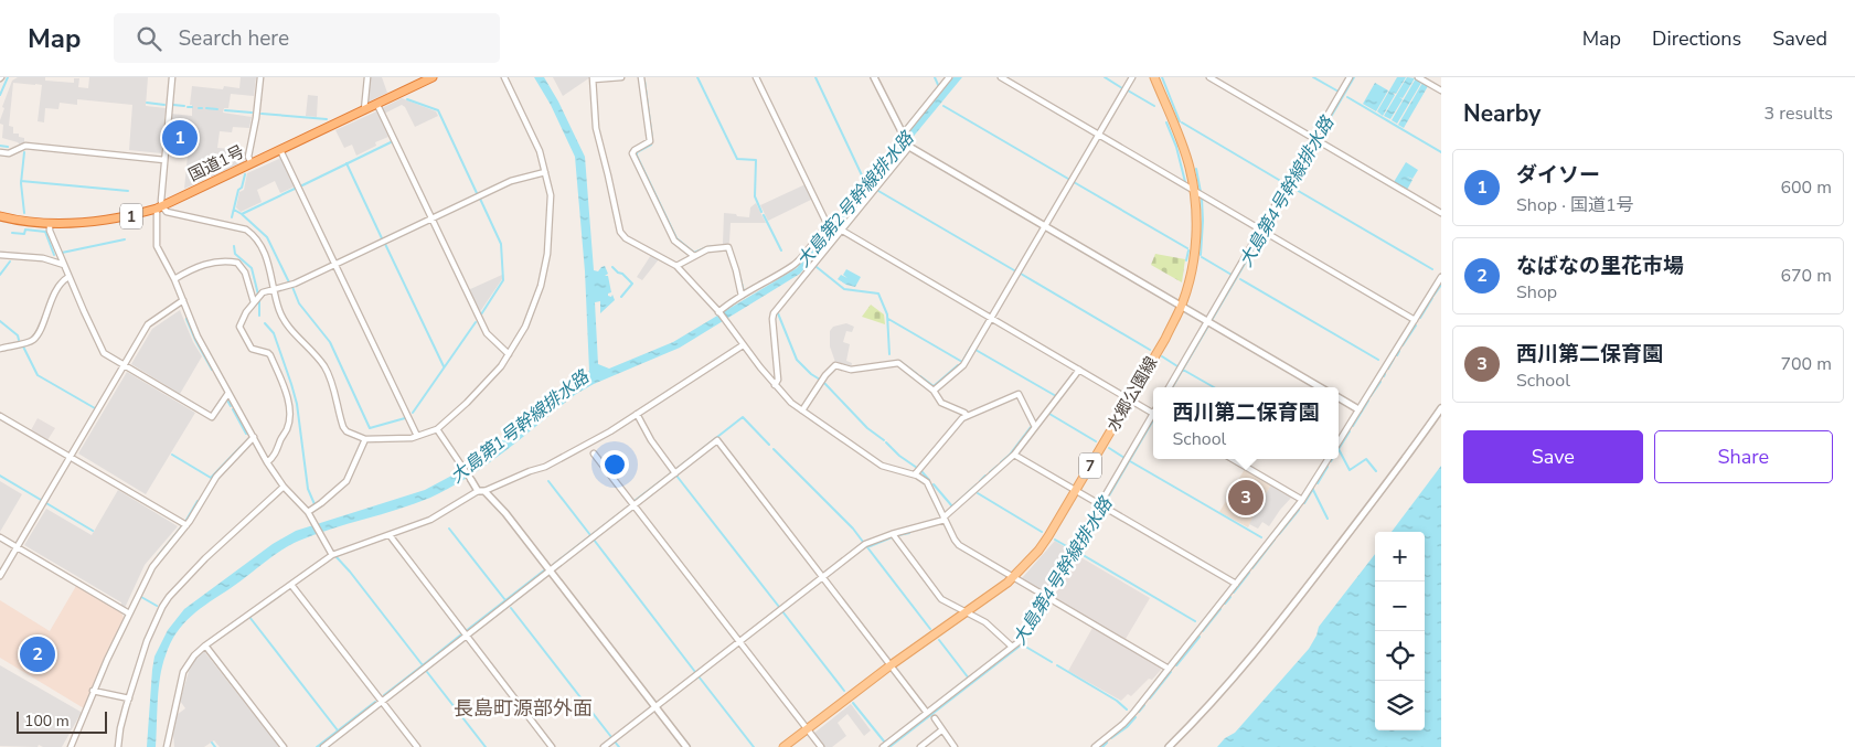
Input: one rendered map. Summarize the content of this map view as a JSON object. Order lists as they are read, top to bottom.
{
  "streets": {
    "highway": ["国道1号", "1"],
    "main road": ["水郷公園線", "7"]
  },
  "districts": ["長島町源部外面"],
  "water": ["大島第4号幹線排水路", "大島第2号幹線排水路", "大島第1号幹線排水路"],
  "scale_bar": "100 m",
  "page": {
    "header": "Map",
    "search": "Search here",
    "nav": ["Map", "Directions", "Saved"],
    "heading": ["Nearby", "3 results"],
    "pins": ["1", "3", "2"],
    "list": [
      {
        "mark": "1",
        "name": "ダイソー",
        "note": "Shop · 国道1号",
        "value": "600 m"
      },
      {
        "mark": "2",
        "name": "なばなの里花市場",
        "note": "Shop",
        "value": "670 m"
      },
      {
        "mark": "3",
        "name": "西川第二保育園",
        "note": "School",
        "value": "700 m"
      }
    ],
    "popup": ["西川第二保育園", "School"],
    "buttons": ["Save", "Share"],
    "map_buttons": ["+", "−"],
    "scale": "100 m"
  }
}
